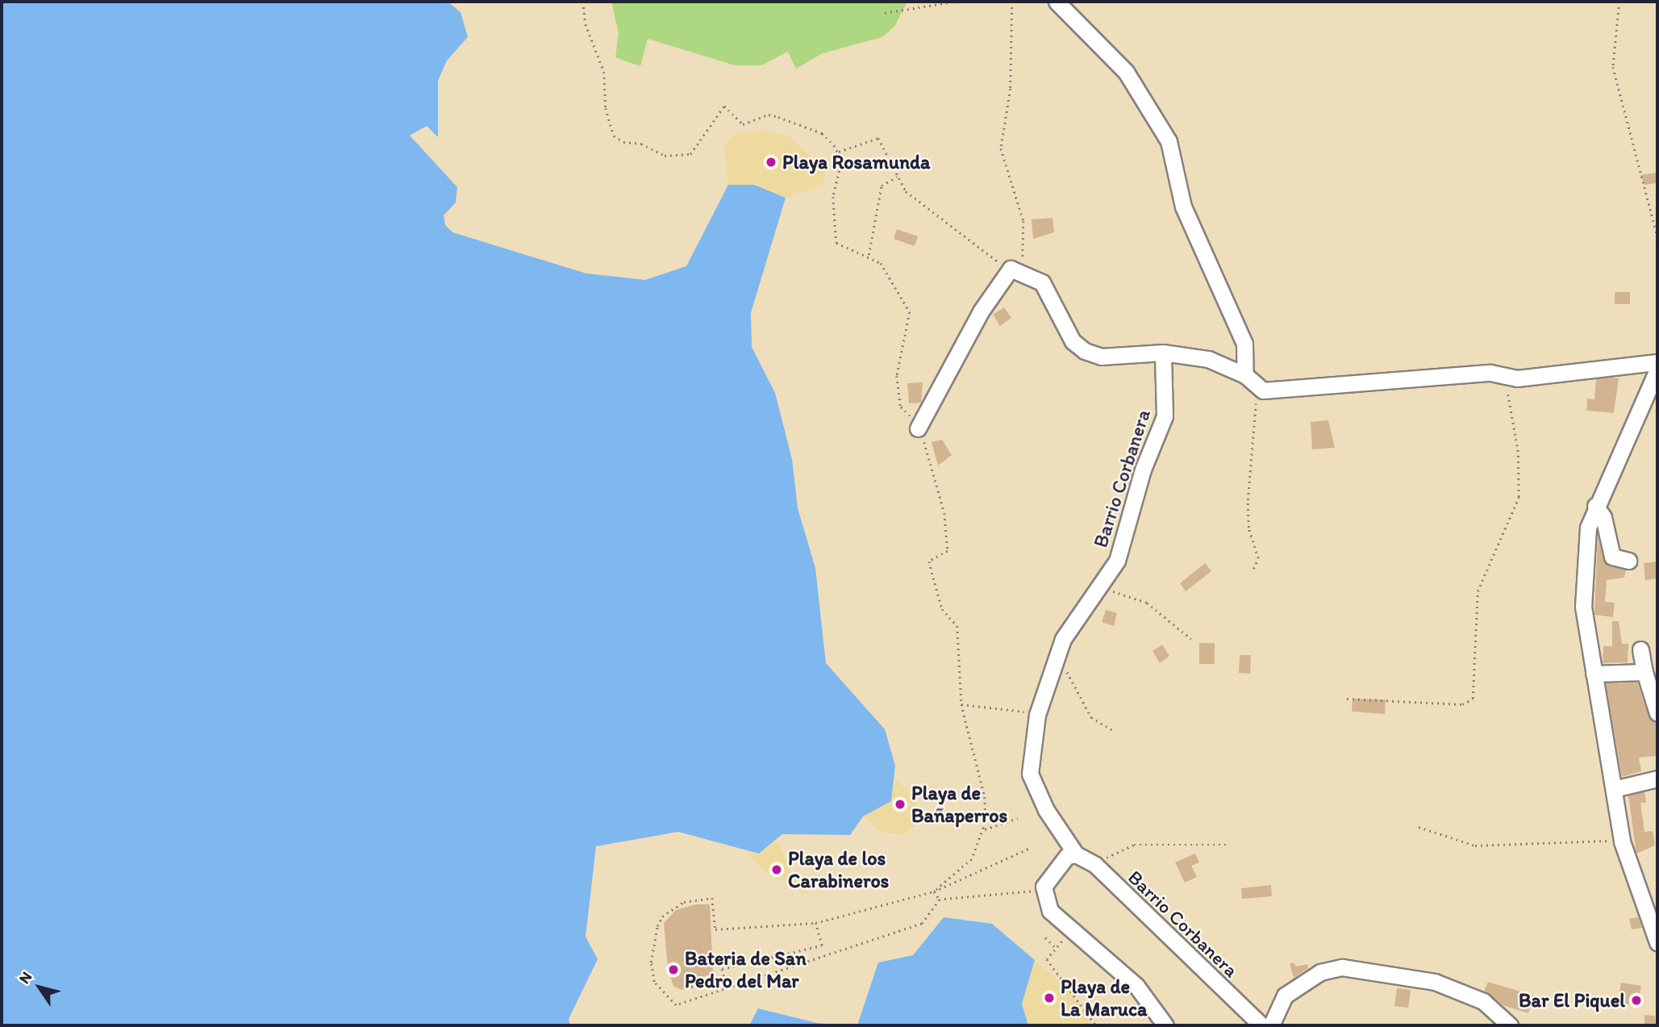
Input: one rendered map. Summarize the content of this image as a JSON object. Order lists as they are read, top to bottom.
{
  "streets": {
    "street": ["Barrio Corbanera"]
  },
  "places": [
    "Playa Rosamunda",
    "Playa de Bañaperros",
    "Playa de los Carabineros",
    "Bateria de San Pedro del Mar",
    "Playa de La Maruca",
    "Bar El Piquel"
  ],
  "north": "top left"
}
